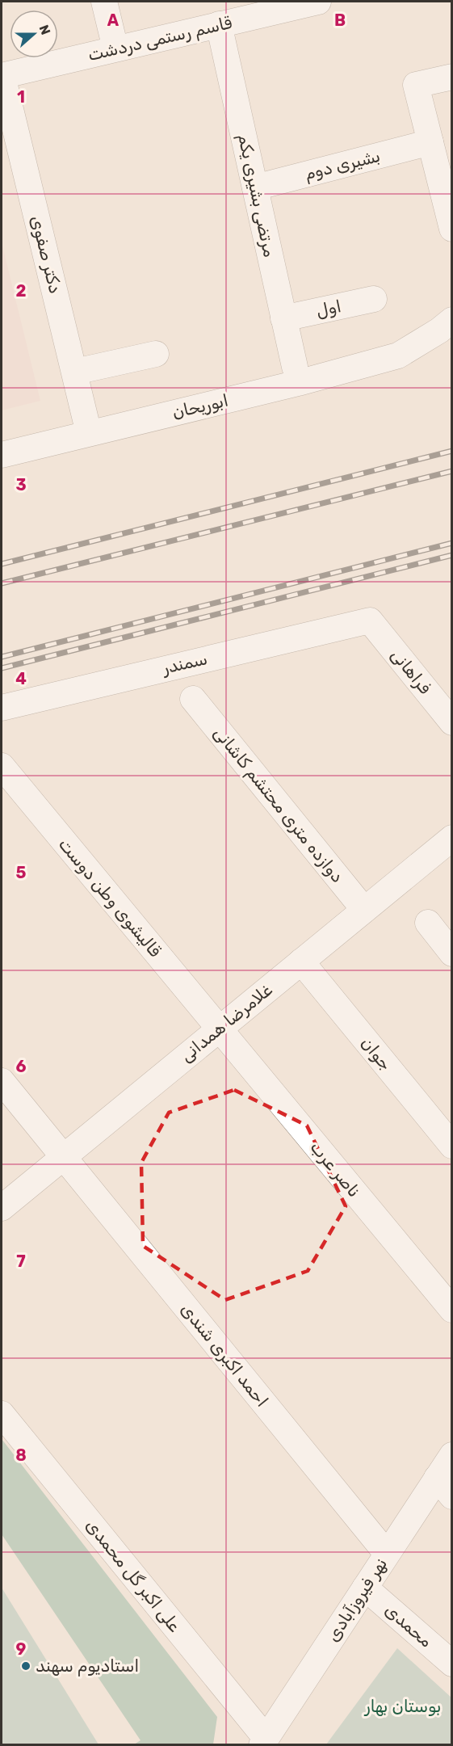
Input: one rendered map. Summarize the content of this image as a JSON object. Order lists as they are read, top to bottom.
{
  "streets": {
    "street": [
      "قاسم رستمی دردشت",
      "بشیری دوم",
      "مرتضی بشیری یکم",
      "دکتر صفوی",
      "اول",
      "ابوریحان",
      "سمندر",
      "فراهانی",
      "دوازده متری محتشم کاشانی",
      "قالیشوی وطن دوست",
      "غلامرضا همدانی",
      "جوان",
      "ناصر عرب",
      "احمد اکبری شندی",
      "علی اکبر گل محمدی",
      "نهر فیروزآبادی",
      "محمدی"
    ]
  },
  "crossings": [
    ["قاسم رستمی دردشت", "مرتضی بشیری یکم"],
    ["قاسم رستمی دردشت", "دکتر صفوی"],
    ["بشیری دوم", "مرتضی بشیری یکم"],
    ["مرتضی بشیری یکم", "اول"],
    ["دکتر صفوی", "ابوریحان"],
    ["سمندر", "فراهانی"],
    ["دوازده متری محتشم کاشانی", "غلامرضا همدانی"],
    ["قالیشوی وطن دوست", "غلامرضا همدانی"],
    ["قالیشوی وطن دوست", "ناصر عرب"],
    ["غلامرضا همدانی", "جوان"],
    ["غلامرضا همدانی", "ناصر عرب"],
    ["غلامرضا همدانی", "احمد اکبری شندی"],
    ["احمد اکبری شندی", "نهر فیروزآبادی"],
    ["علی اکبر گل محمدی", "نهر فیروزآبادی"],
    ["نهر فیروزآبادی", "محمدی"]
  ],
  "parks": ["بوستان بهار"],
  "places": ["استادیوم سهند"],
  "north": "right",
  "grid": {
    "columns": ["A", "B"],
    "rows": [
      "1",
      "2",
      "3",
      "4",
      "5",
      "6",
      "7",
      "8",
      "9"
    ]
  }
}
